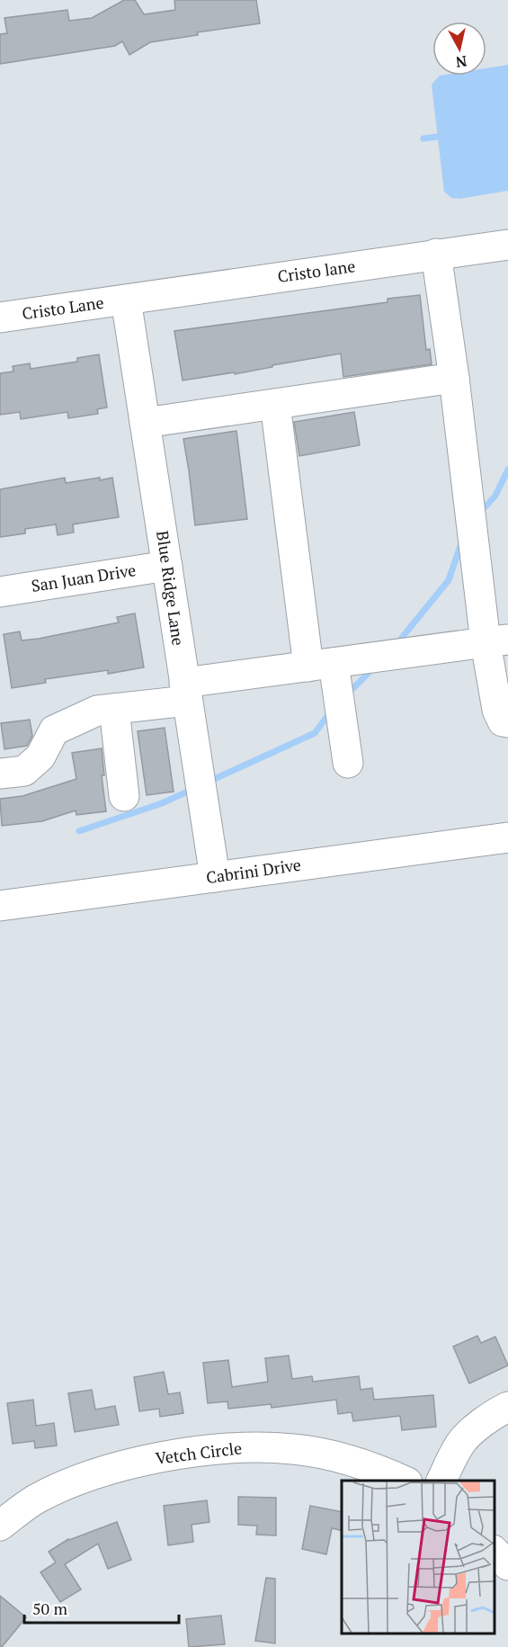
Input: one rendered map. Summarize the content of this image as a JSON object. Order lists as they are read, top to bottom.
{
  "streets": {
    "street": [
      "Cristo lane",
      "Cristo Lane",
      "San Juan Drive",
      "Blue Ridge Lane",
      "Cabrini Drive",
      "Vetch Circle"
    ]
  },
  "crossings": [
    ["Cristo lane", "Cristo Lane"],
    ["Cristo lane", "Blue Ridge Lane"],
    ["Cristo Lane", "Blue Ridge Lane"],
    ["San Juan Drive", "Blue Ridge Lane"],
    ["Blue Ridge Lane", "Cabrini Drive"]
  ],
  "scale_bar": "50 m",
  "north": "bottom"
}
